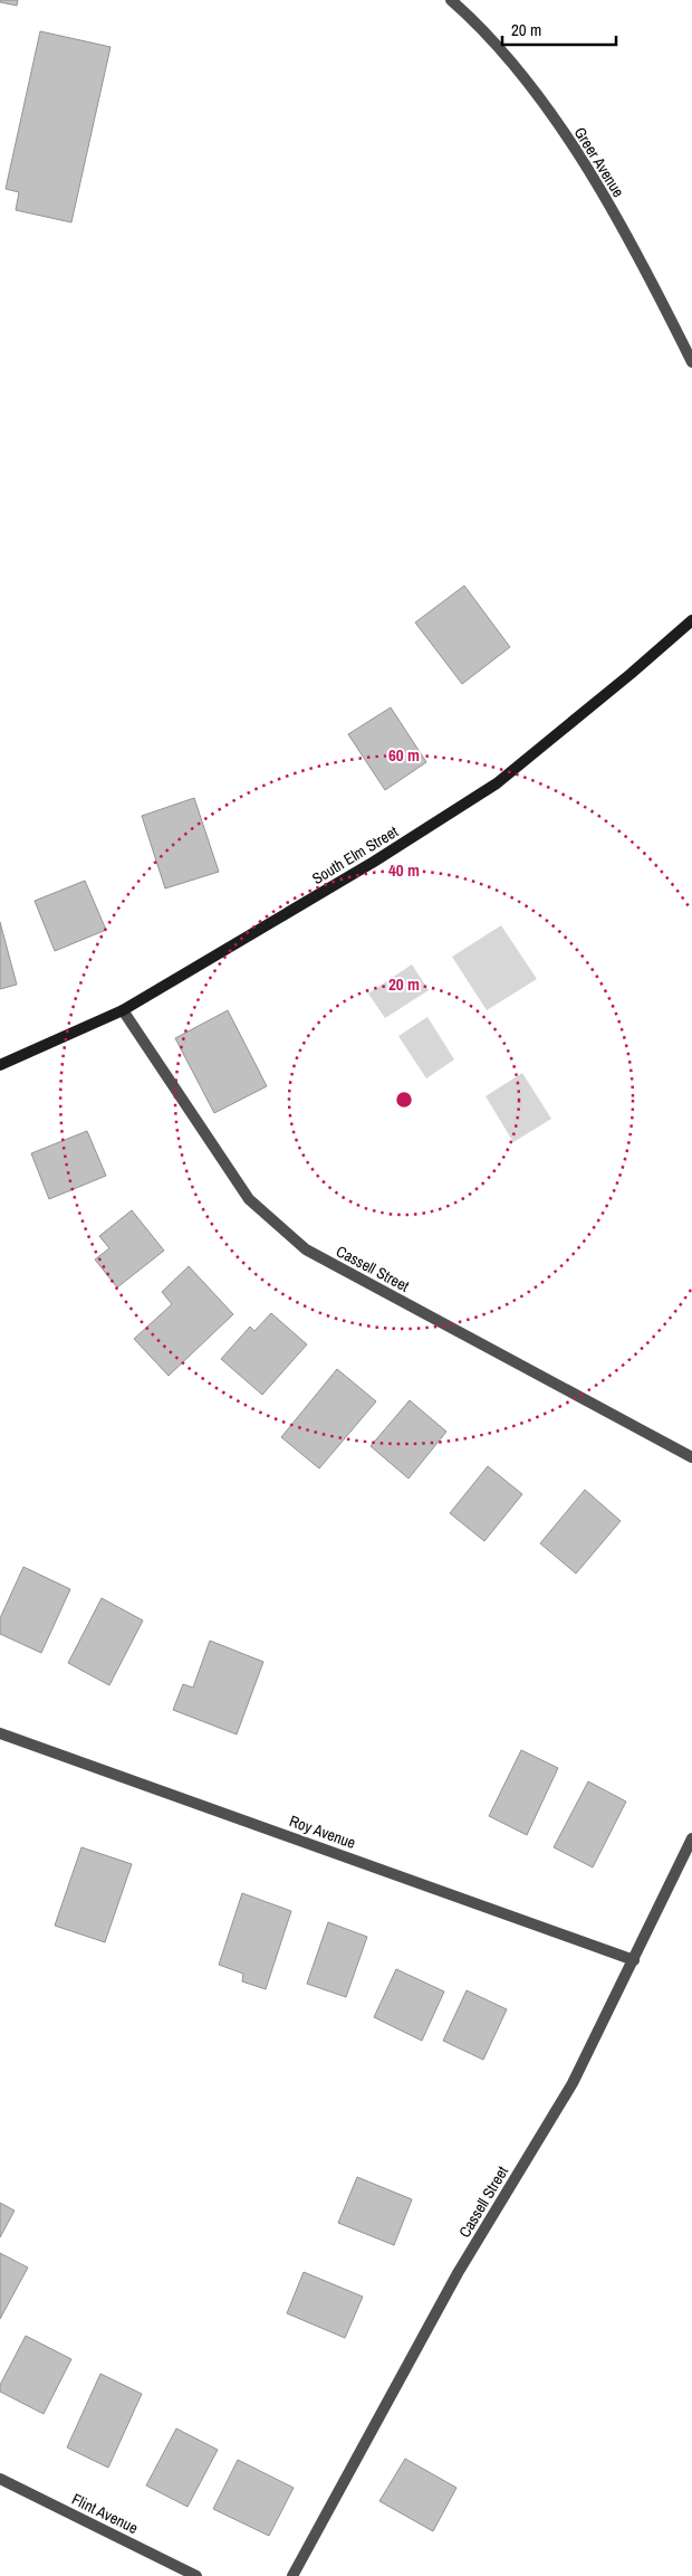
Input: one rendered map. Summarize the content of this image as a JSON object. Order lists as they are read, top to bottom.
{
  "streets": {
    "street": [
      "Greer Avenue",
      "South Elm Street",
      "Cassell Street",
      "Roy Avenue",
      "Flint Avenue"
    ]
  },
  "crossings": [
    ["South Elm Street", "Cassell Street"],
    ["Cassell Street", "Roy Avenue"]
  ],
  "scale_bar": "20 m",
  "rings": ["60 m", "40 m", "20 m"]
}
